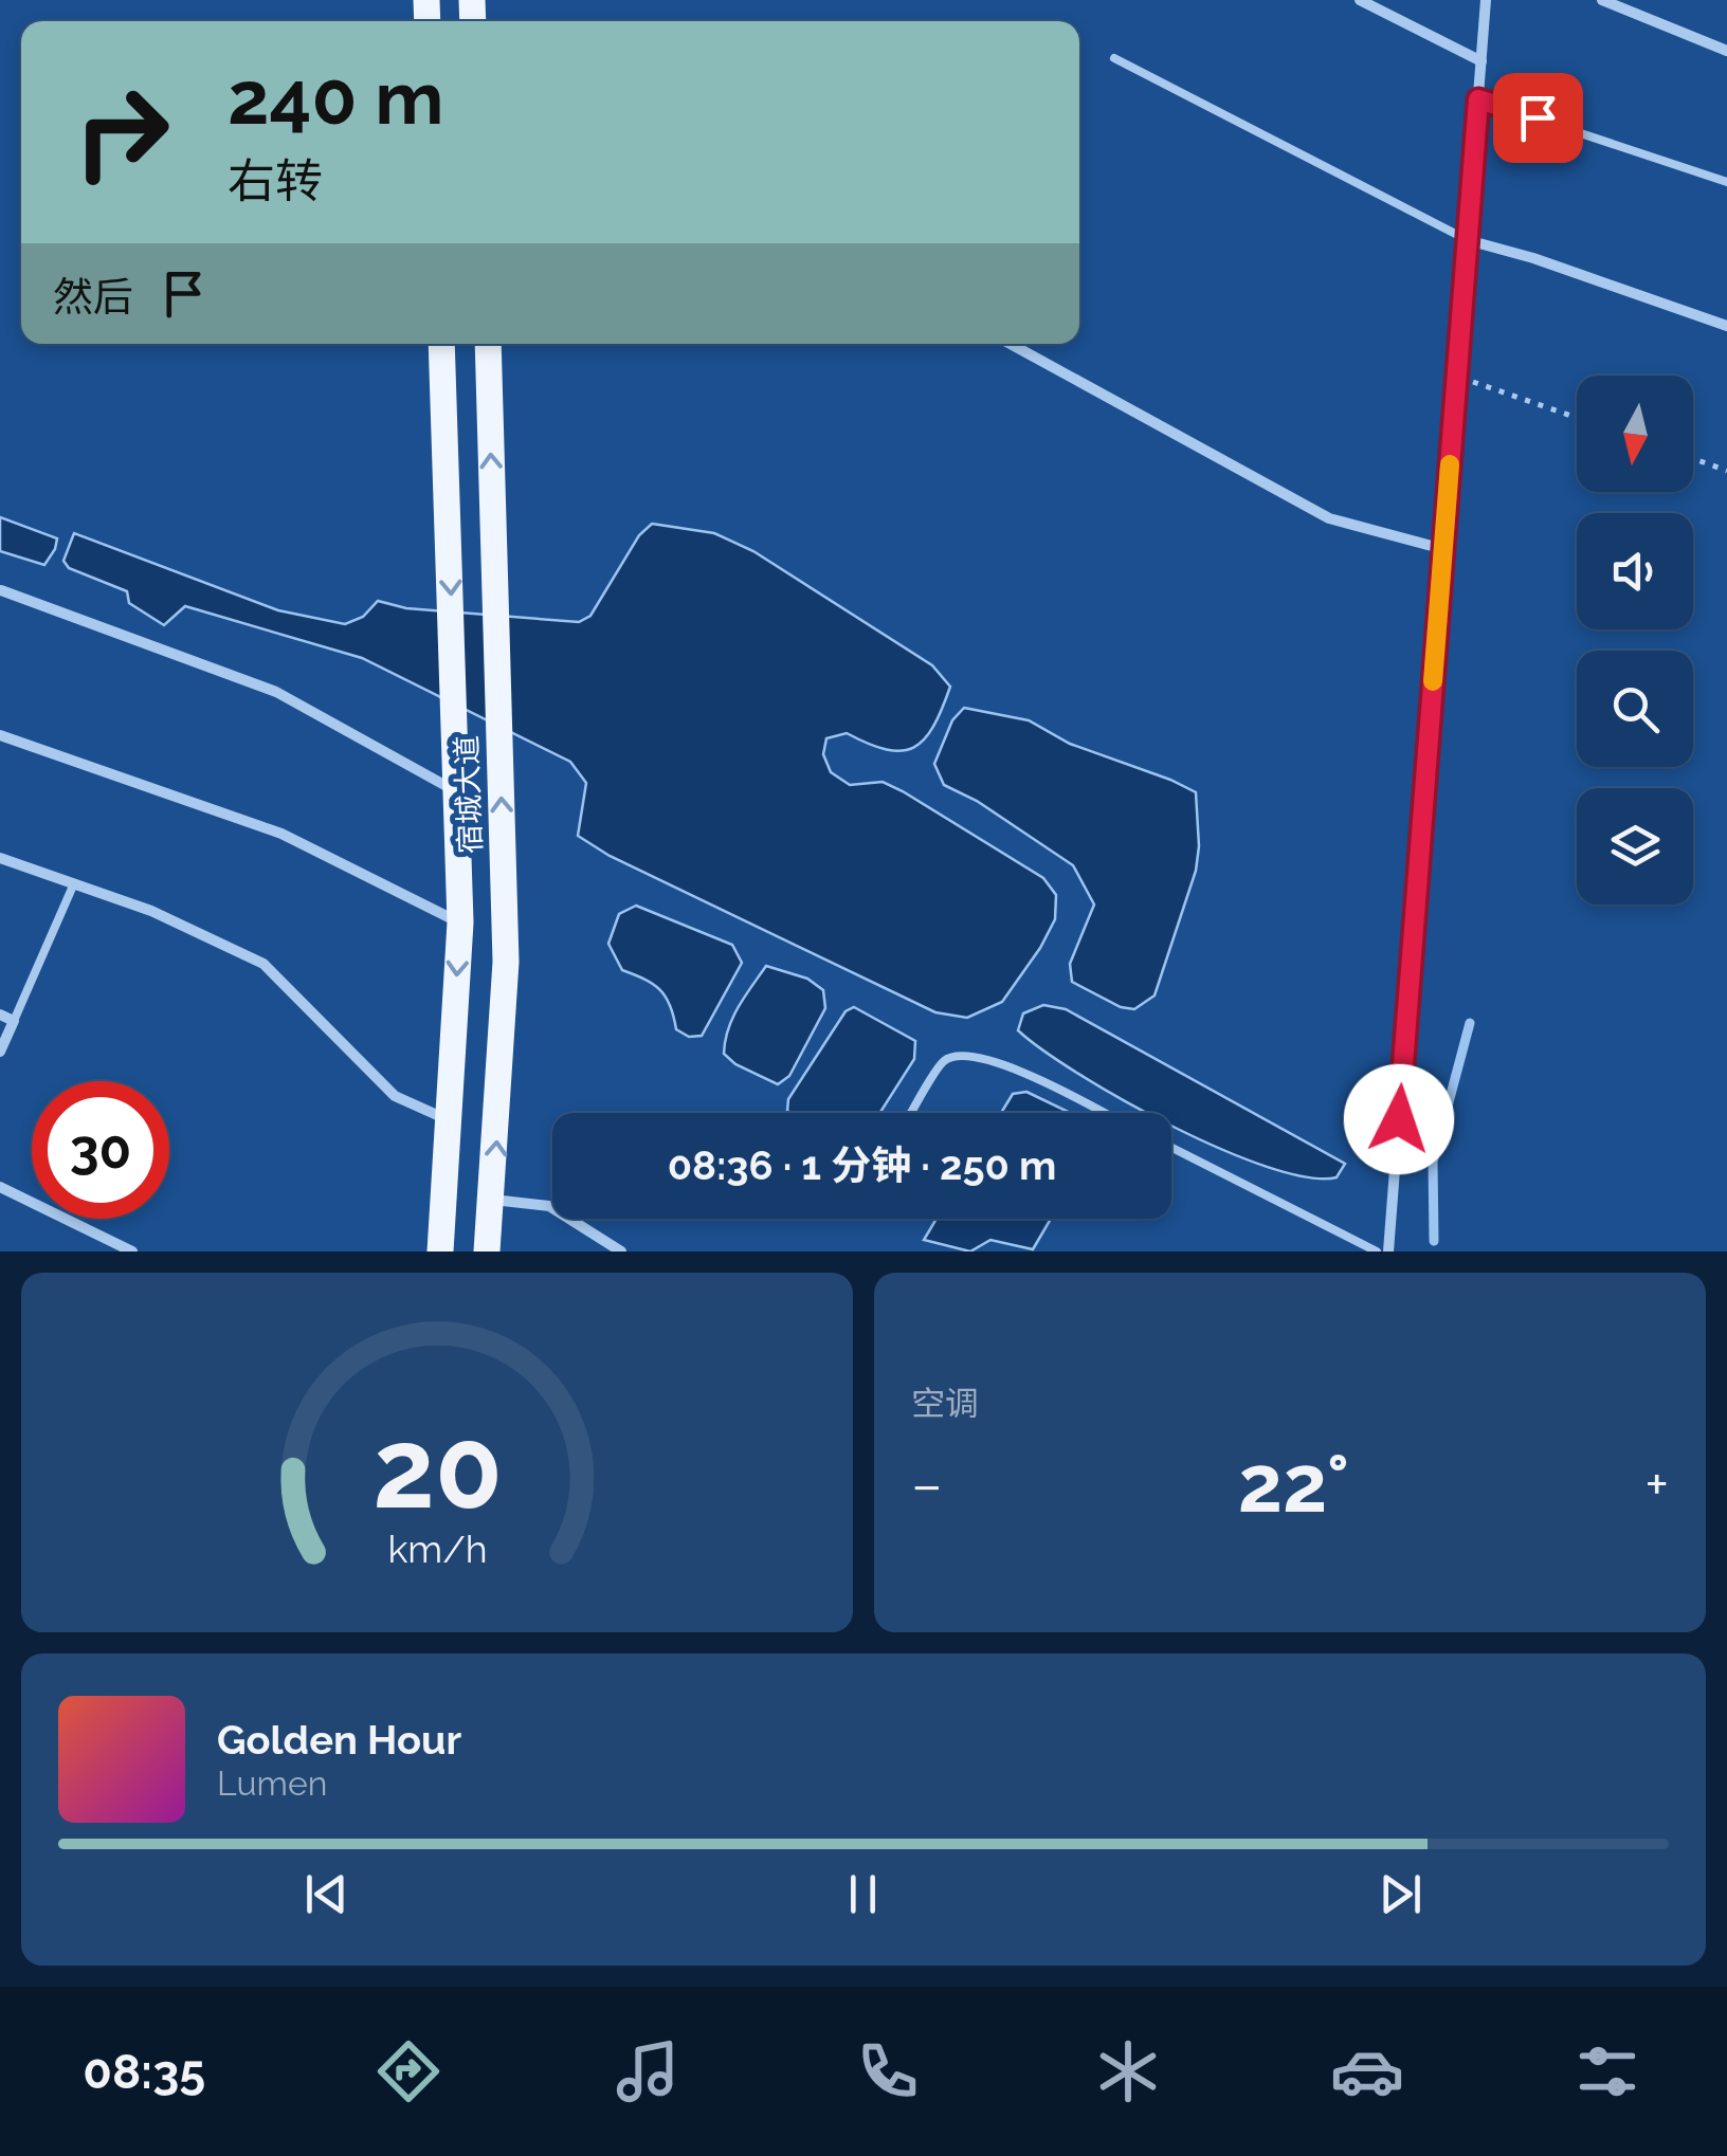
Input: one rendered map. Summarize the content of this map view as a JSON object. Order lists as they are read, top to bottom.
{
  "streets": {
    "main road": ["宿城大道"]
  },
  "north": "bottom",
  "page": {
    "turn": ["240 m", "右转"],
    "then": "然后",
    "limit": "30",
    "trip": "08:36 · 1 分钟 · 250 m",
    "tile": "空调",
    "heat": ["−", "22°", "+"],
    "song": ["Golden Hour", "Lumen"],
    "tabs": "08:35",
    "gauge": ["20", "km/h"]
  }
}
